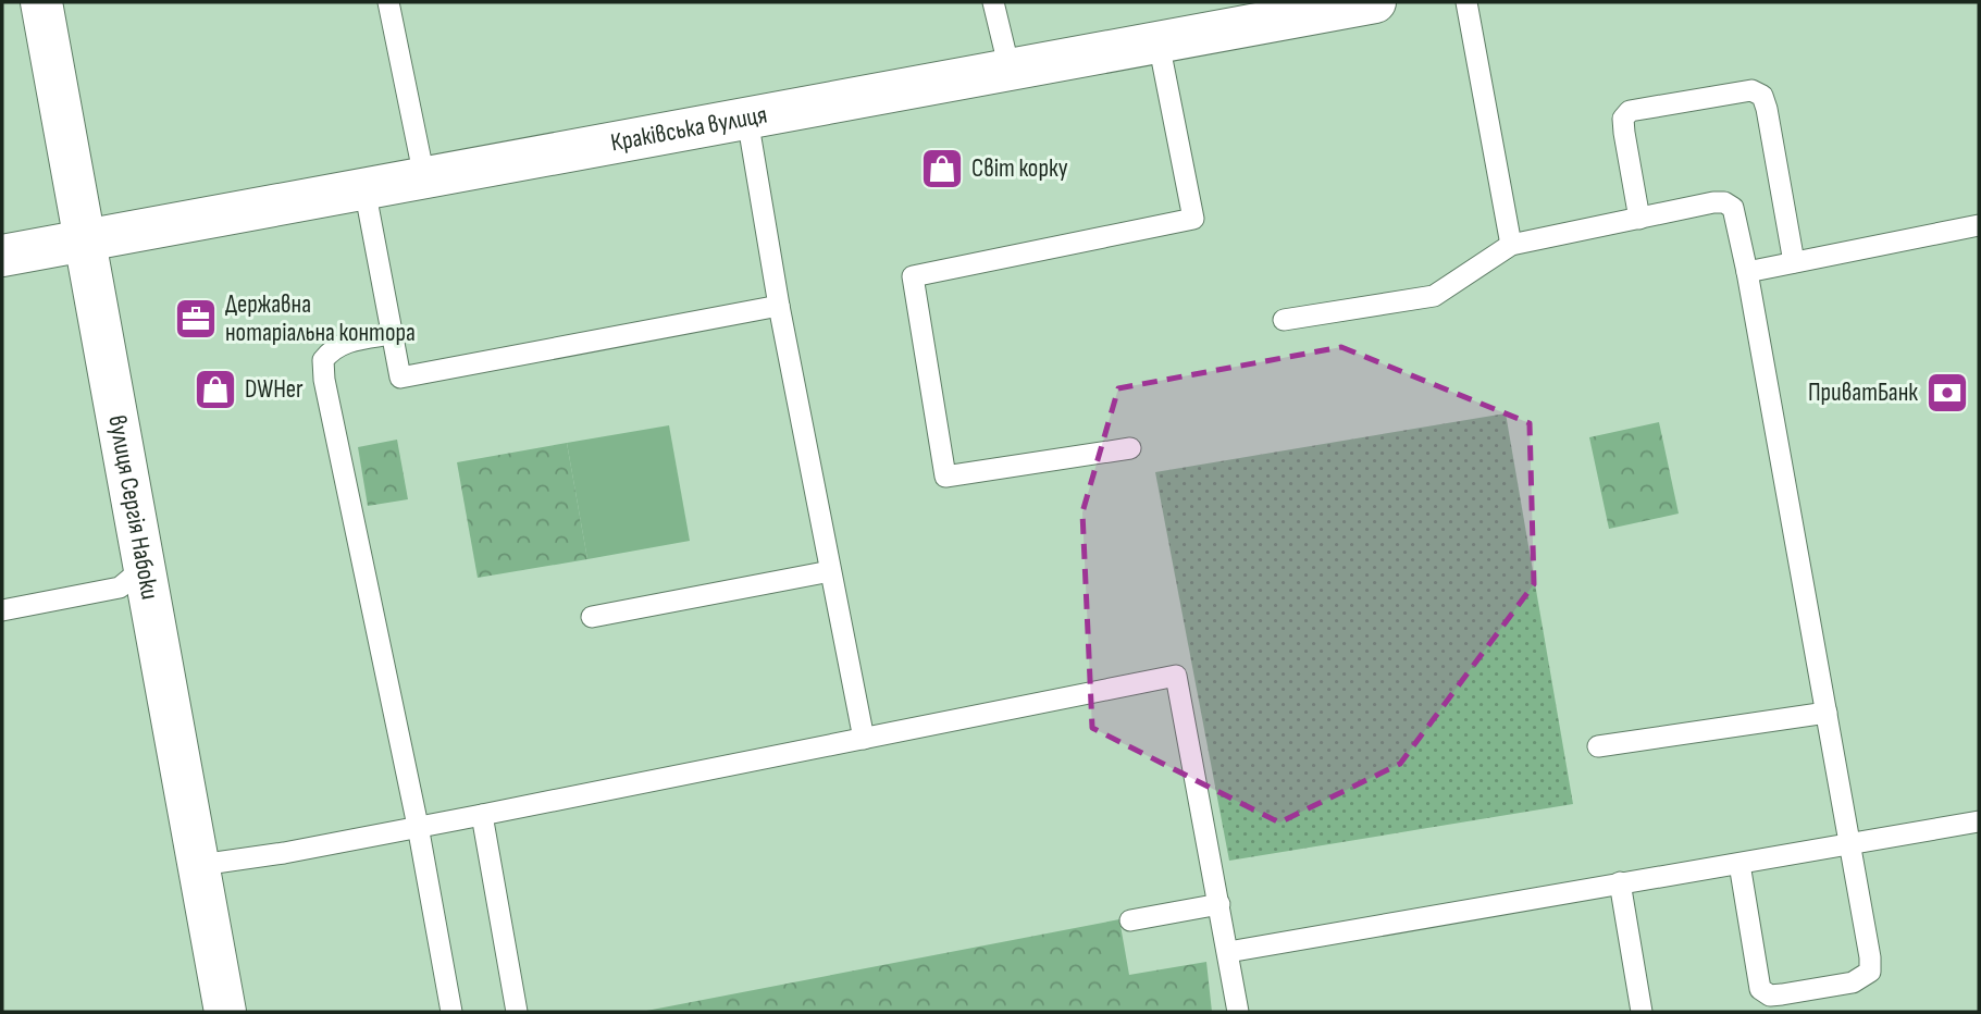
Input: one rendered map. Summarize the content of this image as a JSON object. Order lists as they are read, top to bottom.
{
  "streets": {
    "street": ["Краківська вулиця", "вулиця Сергія Набоки"]
  },
  "crossings": [
    ["Краківська вулиця", "вулиця Сергія Набоки"]
  ],
  "places": {
    "shop": ["Світ корку", "DWHer"],
    "office": ["Державна нотаріальна контора"],
    "bank": ["ПриватБанк"]
  }
}
